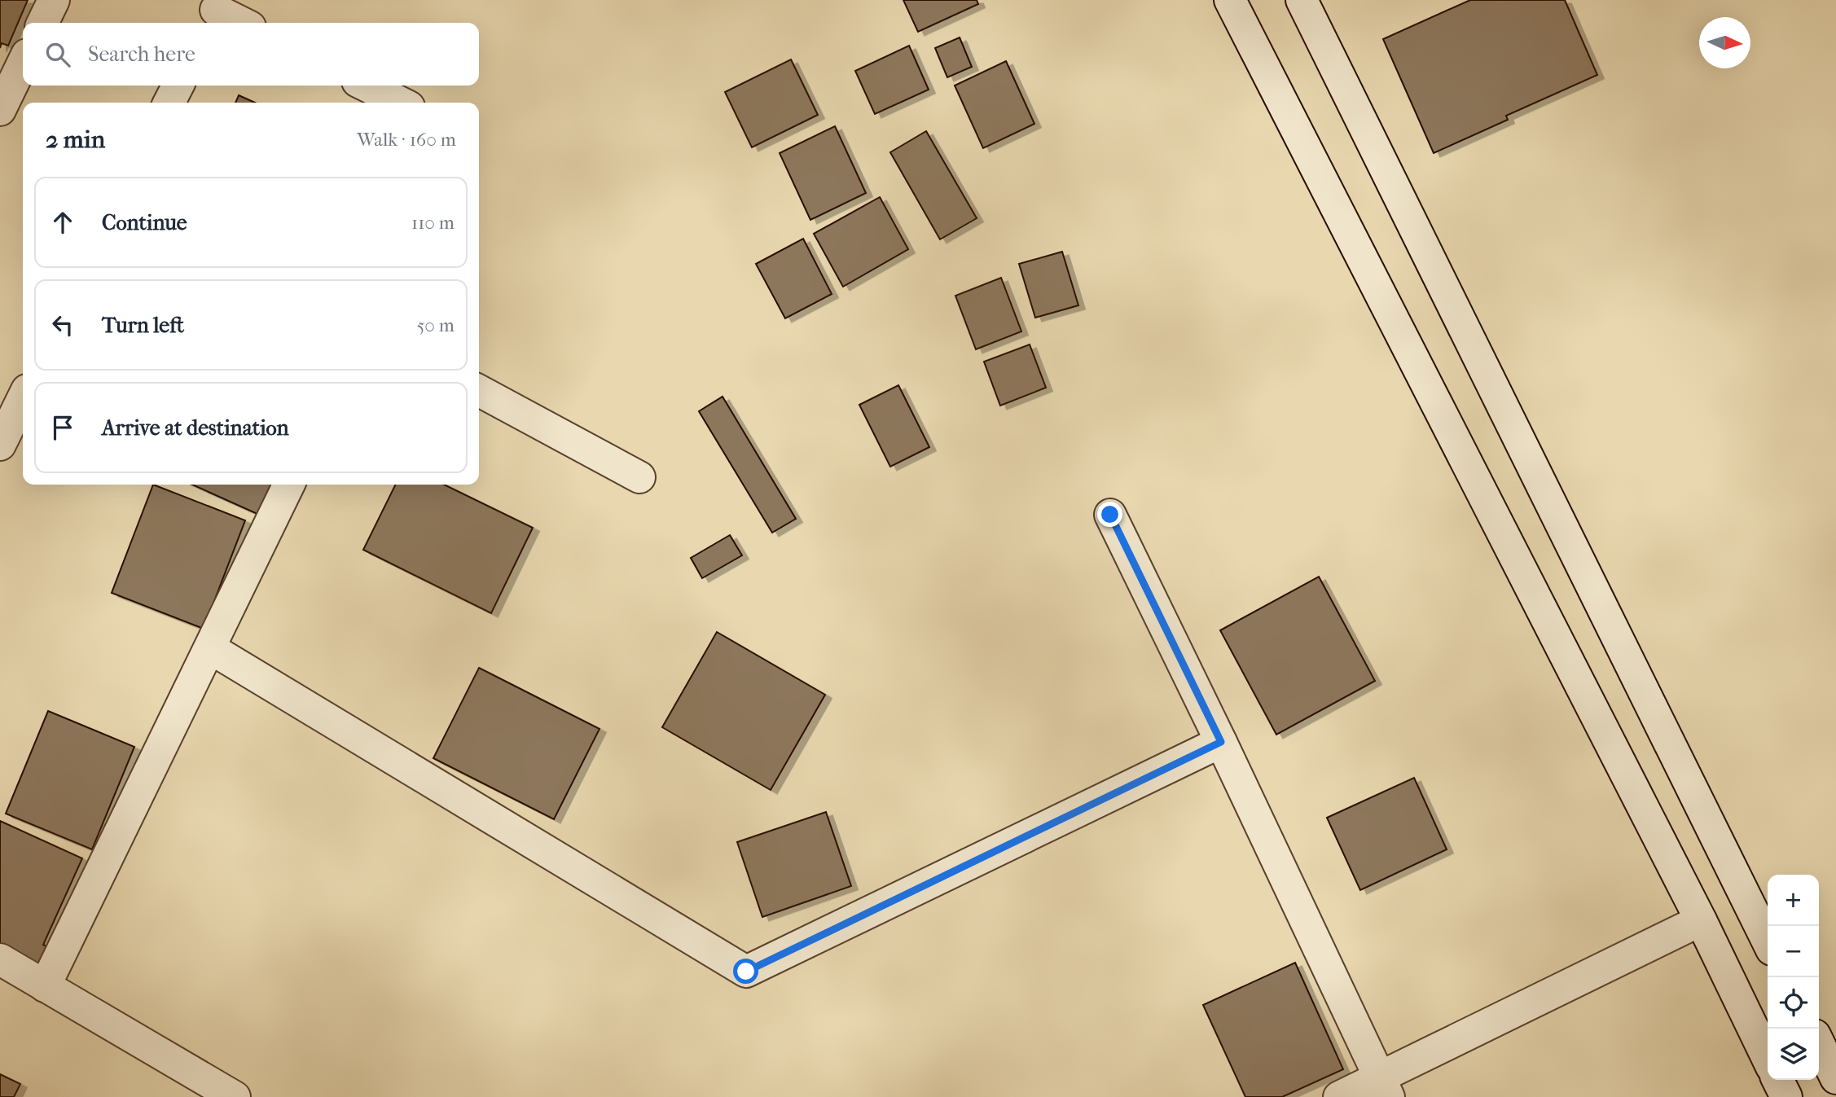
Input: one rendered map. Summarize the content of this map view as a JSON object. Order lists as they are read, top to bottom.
{
  "north": "right",
  "page": {
    "search": "Search here",
    "heading": ["2 min", "Walk · 160 m"],
    "list": [
      ["Continue", "110 m"],
      ["Turn left", "50 m"],
      "Arrive at destination"
    ],
    "map_buttons": ["+", "−"]
  }
}
